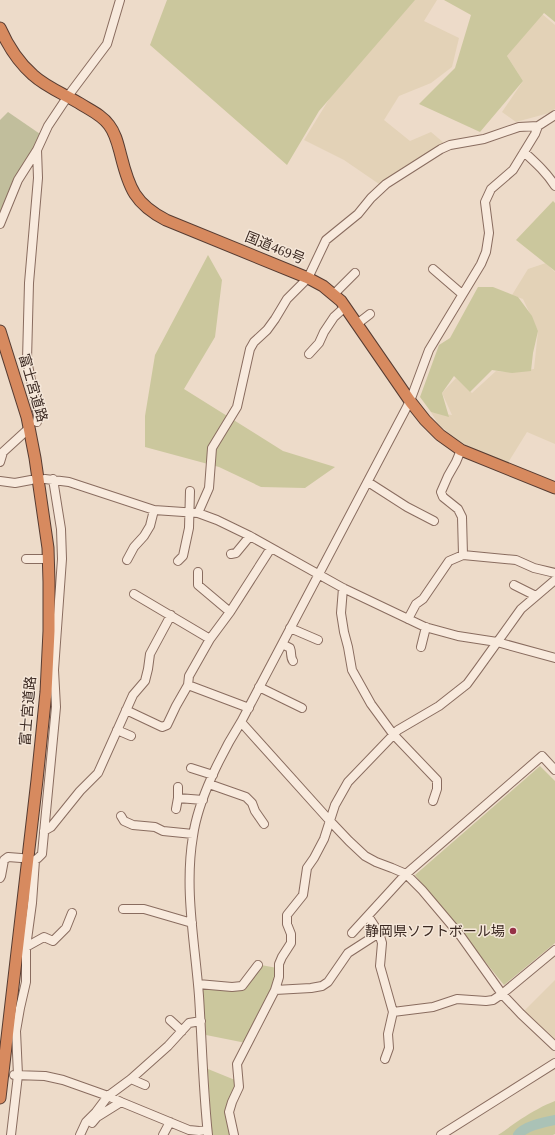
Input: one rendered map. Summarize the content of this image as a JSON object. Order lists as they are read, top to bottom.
{
  "streets": {
    "highway": ["国道469号", "富士宮道路"]
  },
  "places": ["静岡県ソフトボール場"]
}
